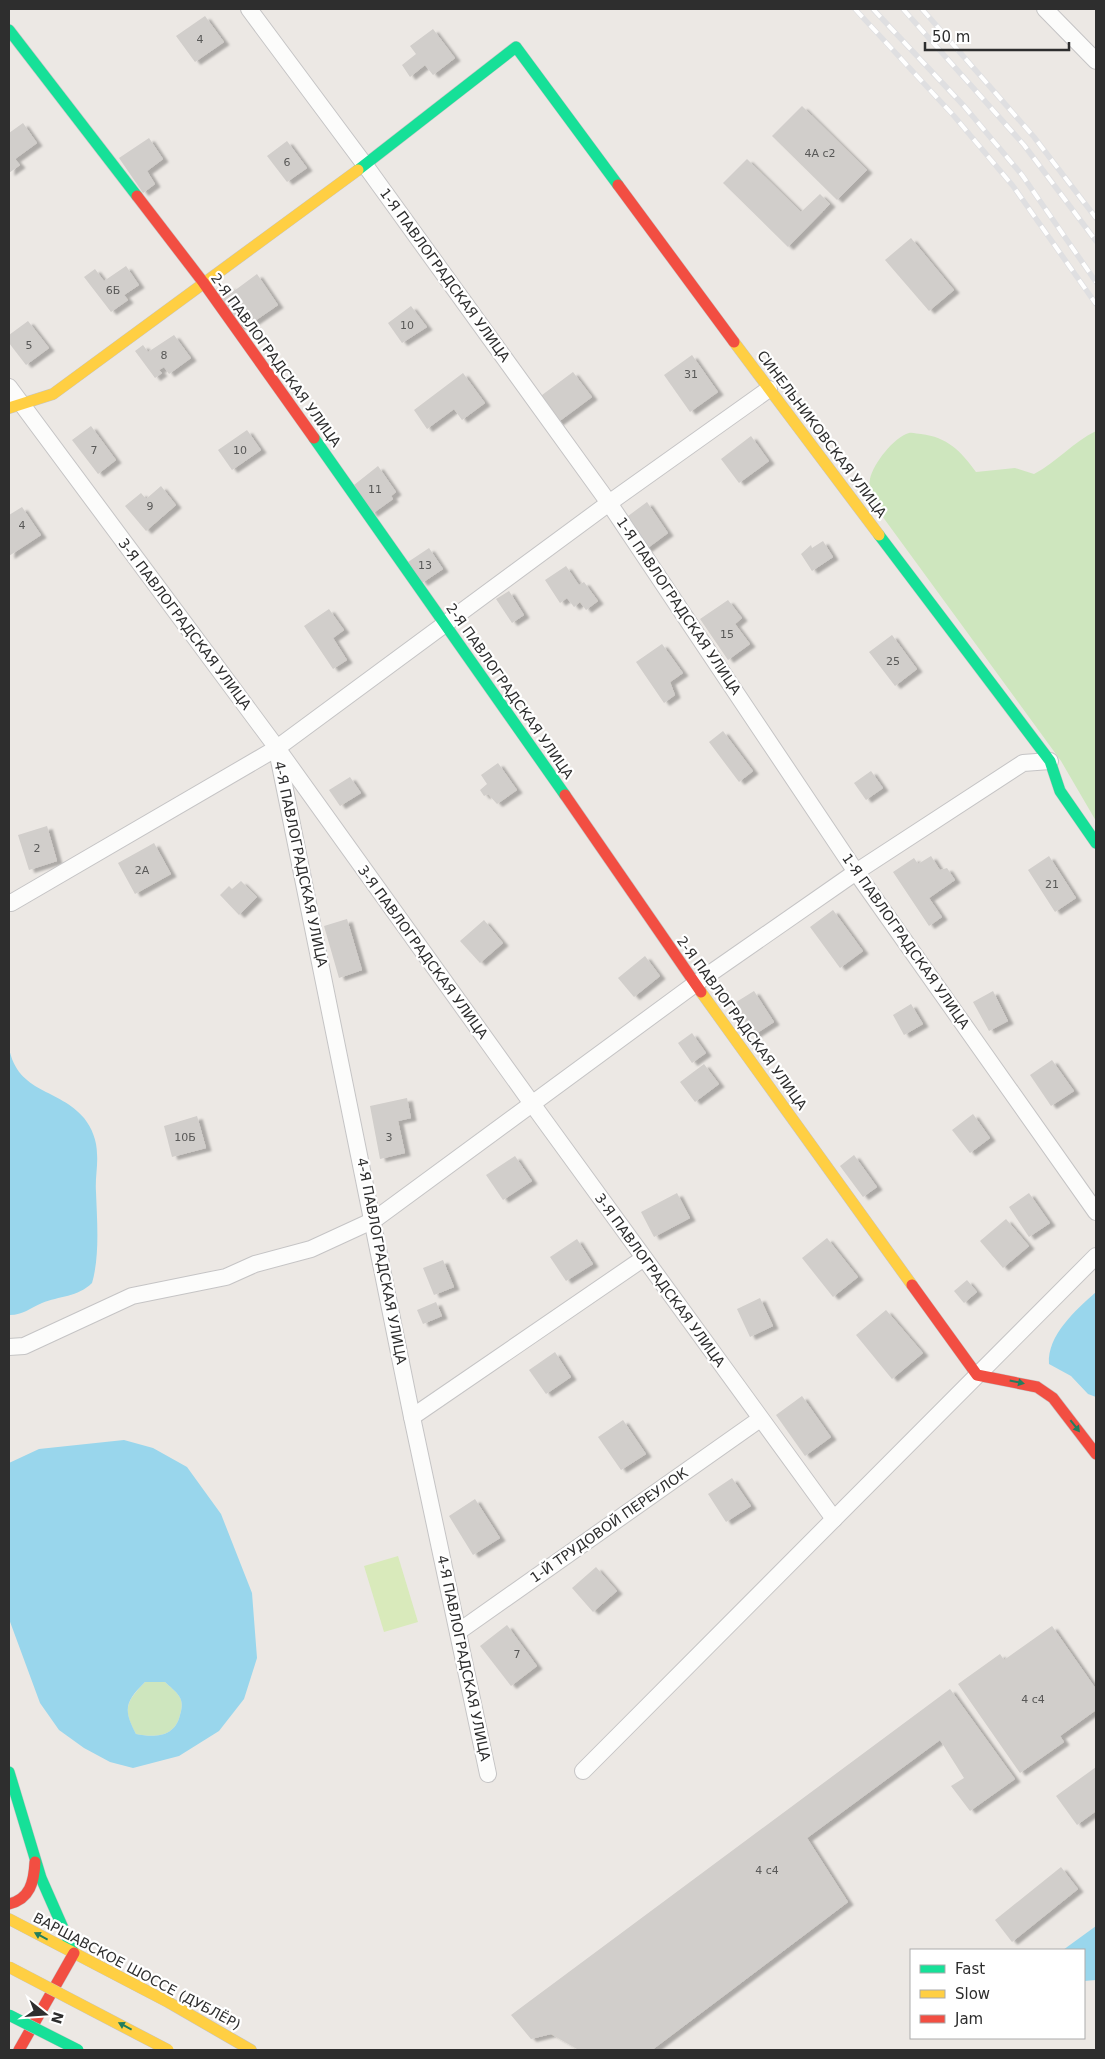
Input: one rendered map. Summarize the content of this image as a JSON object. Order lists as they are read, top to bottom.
{
  "streets": {
    "street": [
      "1-Я ПАВЛОГРАДСКАЯ УЛИЦА",
      "2-Я ПАВЛОГРАДСКАЯ УЛИЦА",
      "СИНЕЛЬНИКОВСКАЯ УЛИЦА",
      "3-Я ПАВЛОГРАДСКАЯ УЛИЦА",
      "4-Я ПАВЛОГРАДСКАЯ УЛИЦА",
      "1-Й ТРУДОВОЙ ПЕРЕУЛОК",
      "ВАРШАВСКОЕ ШОССЕ (ДУБЛЁР)"
    ]
  },
  "crossings": [
    ["1-Я ПАВЛОГРАДСКАЯ УЛИЦА", "СИНЕЛЬНИКОВСКАЯ УЛИЦА"],
    ["3-Я ПАВЛОГРАДСКАЯ УЛИЦА", "4-Я ПАВЛОГРАДСКАЯ УЛИЦА"],
    ["3-Я ПАВЛОГРАДСКАЯ УЛИЦА", "1-Й ТРУДОВОЙ ПЕРЕУЛОК"],
    ["4-Я ПАВЛОГРАДСКАЯ УЛИЦА", "1-Й ТРУДОВОЙ ПЕРЕУЛОК"]
  ],
  "house_numbers": [
    "4",
    "4А с2",
    "6",
    "6Б",
    "10",
    "5",
    "8",
    "31",
    "7",
    "10",
    "11",
    "9",
    "4",
    "13",
    "15",
    "25",
    "2",
    "2А",
    "21",
    "10Б",
    "3",
    "7",
    "4 с4",
    "4 с4"
  ],
  "legend": ["Fast", "Slow", "Jam"],
  "scale_bar": "50 m",
  "north": "right"
}
